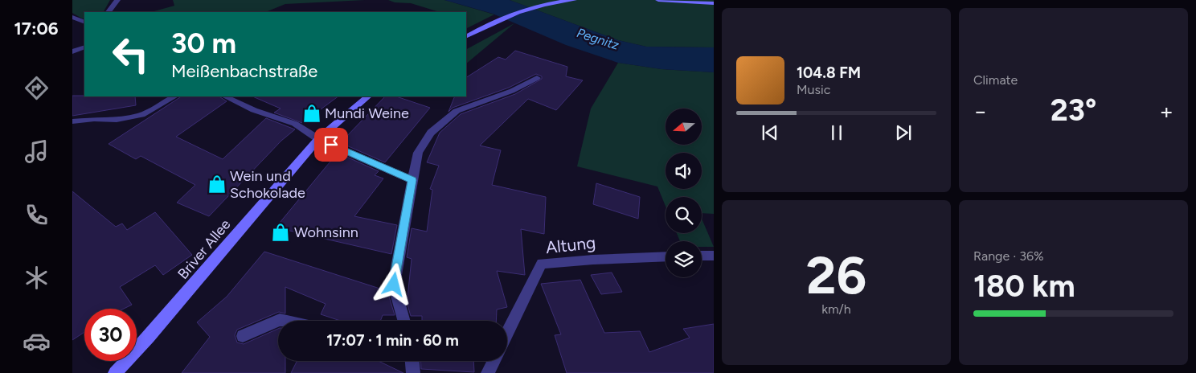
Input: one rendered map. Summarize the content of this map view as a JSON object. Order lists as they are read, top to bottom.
{
  "streets": {
    "main road": ["Briver Allee"],
    "street": ["Altung"]
  },
  "water": ["Pegnitz"],
  "places": {
    "shop": ["Mundi Weine", "Wein und Schokolade", "Wohnsinn"]
  },
  "north": "left",
  "page": {
    "tabs": "17:06",
    "tile": [
      "Climate",
      ["26", "km/h"],
      ["Range · 36%", "180 km"]
    ],
    "turn": ["30 m", "Meißenbachstraße"],
    "song": ["104.8 FM", "Music"],
    "heat": ["−", "23°", "+"],
    "limit": "30",
    "trip": "17:07 · 1 min · 60 m"
  }
}
